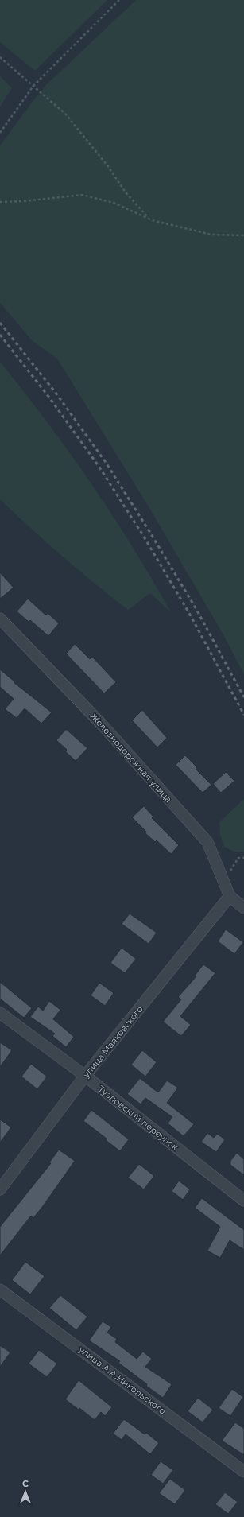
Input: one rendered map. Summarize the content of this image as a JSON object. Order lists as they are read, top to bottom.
{
  "streets": {
    "street": [
      "Железнодорожная улица",
      "улица Маяковского",
      "Тузловский переулок",
      "улица А.А.Никольского"
    ]
  },
  "crossings": [
    ["Железнодорожная улица", "улица Маяковского"],
    ["улица Маяковского", "Тузловский переулок"]
  ],
  "north": "top"
}
